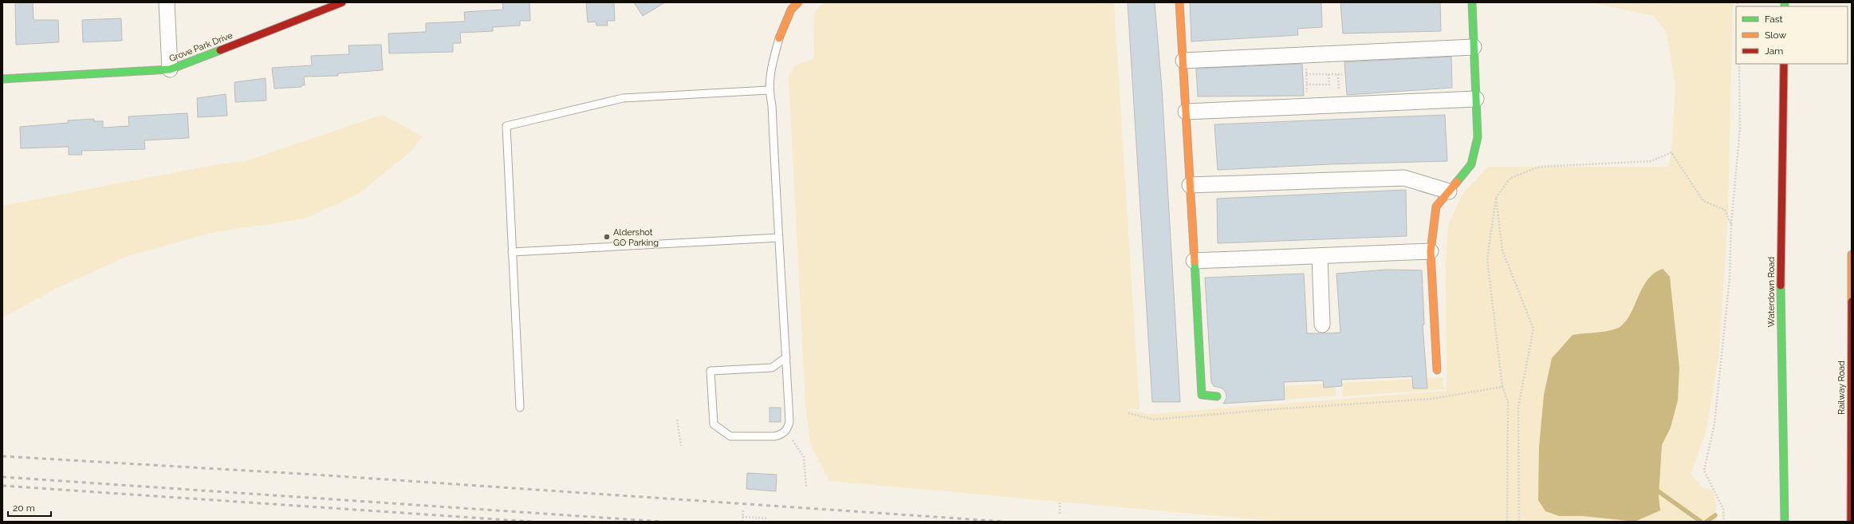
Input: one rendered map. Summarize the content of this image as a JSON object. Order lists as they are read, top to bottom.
{
  "streets": {
    "street": ["Grove Park Drive", "Waterdown Road", "Railway Road"]
  },
  "places": ["Aldershot GO Parking"],
  "legend": ["Fast", "Slow", "Jam"],
  "scale_bar": "20 m"
}
